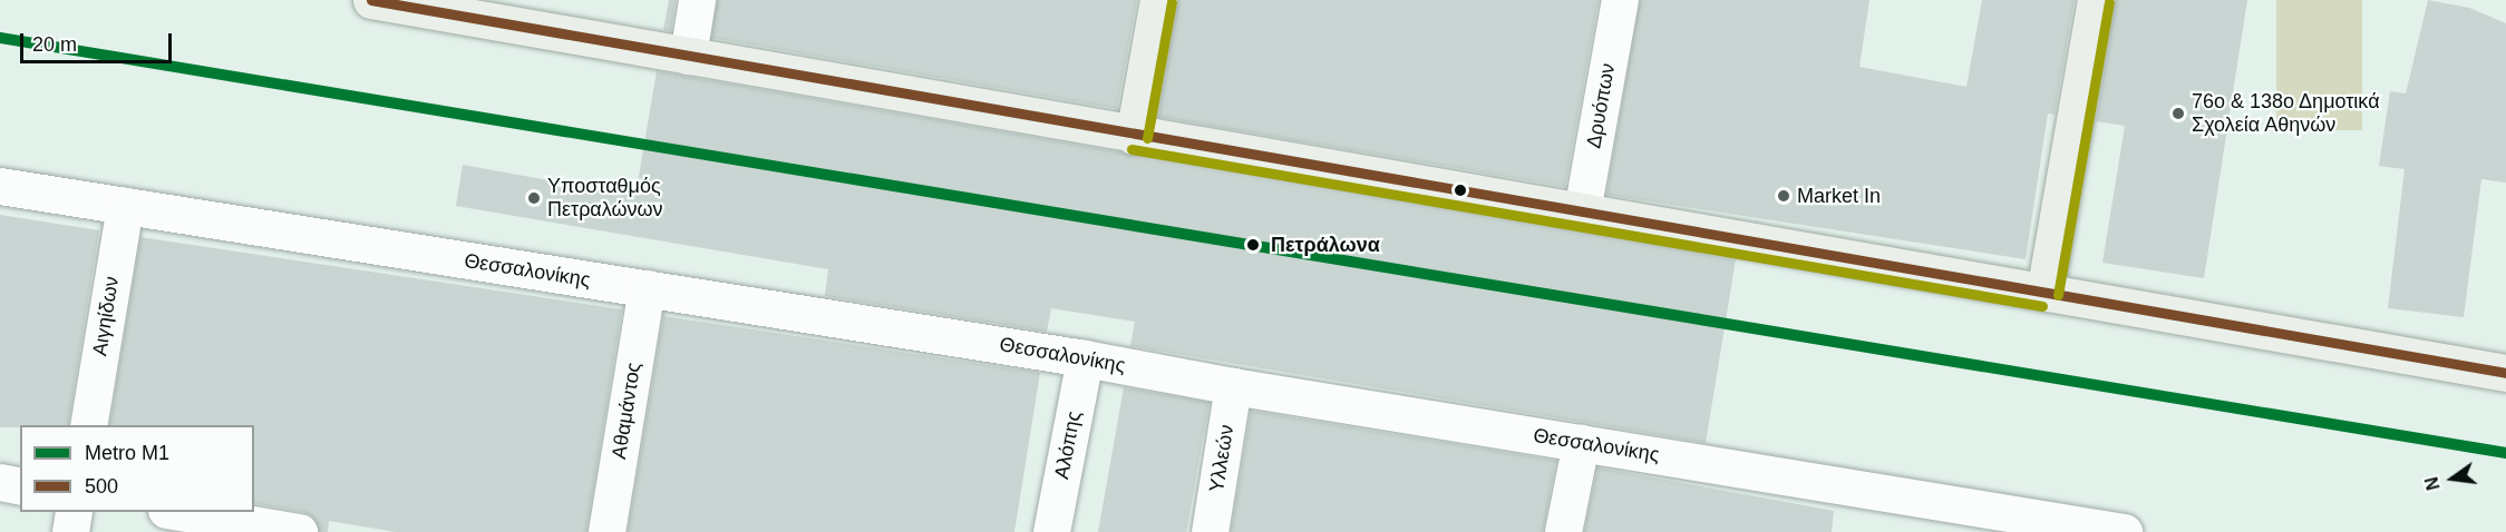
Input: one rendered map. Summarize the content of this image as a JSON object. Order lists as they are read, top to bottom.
{
  "streets": {
    "street": [
      "Δρυόπων",
      "Θεσσαλονίκης",
      "Αιγηίδων",
      "Αθαμάντος",
      "Αλόπης",
      "Υλλεών"
    ]
  },
  "crossings": [
    ["Θεσσαλονίκης", "Αιγηίδων"],
    ["Θεσσαλονίκης", "Αθαμάντος"],
    ["Θεσσαλονίκης", "Αλόπης"],
    ["Θεσσαλονίκης", "Υλλεών"]
  ],
  "places": [
    "76ο & 138ο Δημοτικά Σχολεία Αθηνών",
    "Market In",
    "Υποσταθμός Πετραλώνων",
    "Πετράλωνα"
  ],
  "lines": ["transit line 500", "metro line Μ1"],
  "legend": ["Metro Μ1", "500"],
  "scale_bar": "20 m",
  "north": "left"
}
